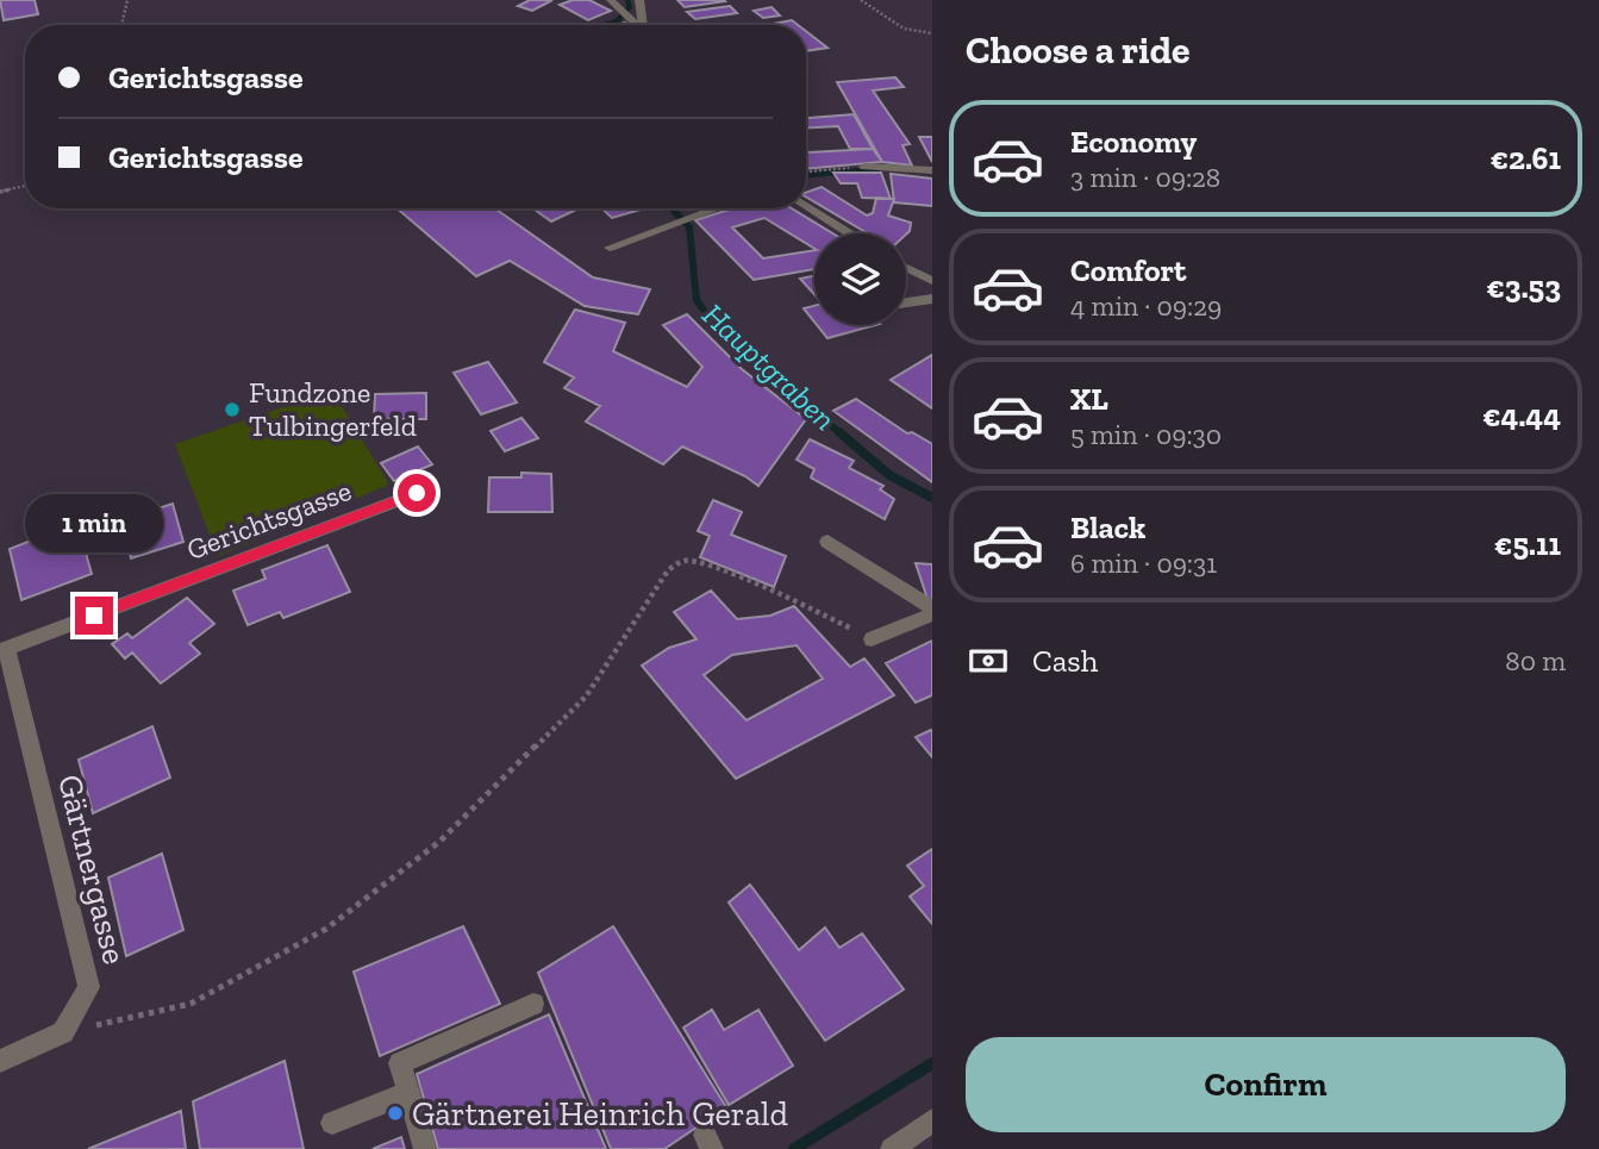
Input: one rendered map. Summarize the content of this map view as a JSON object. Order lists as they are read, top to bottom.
{
  "streets": {
    "street": ["Gerichtsgasse", "Gärtnergasse"]
  },
  "crossings": [
    ["Gerichtsgasse", "Gärtnergasse"]
  ],
  "water": ["Hauptgraben"],
  "places": ["Fundzone Tulbingerfeld", "Gärtnerei Heinrich Gerald"],
  "page": {
    "heading": "Choose a ride",
    "banner": ["Gerichtsgasse", "Gerichtsgasse"],
    "list": [
      {
        "name": "Economy",
        "note": "3 min · 09:28",
        "value": "€2.61"
      },
      {
        "name": "Comfort",
        "note": "4 min · 09:29",
        "value": "€3.53"
      },
      {
        "name": "XL",
        "note": "5 min · 09:30",
        "value": "€4.44"
      },
      {
        "name": "Black",
        "note": "6 min · 09:31",
        "value": "€5.11"
      }
    ],
    "bubble": "1 min",
    "pay": ["Cash", "80 m"],
    "buttons": "Confirm"
  }
}
